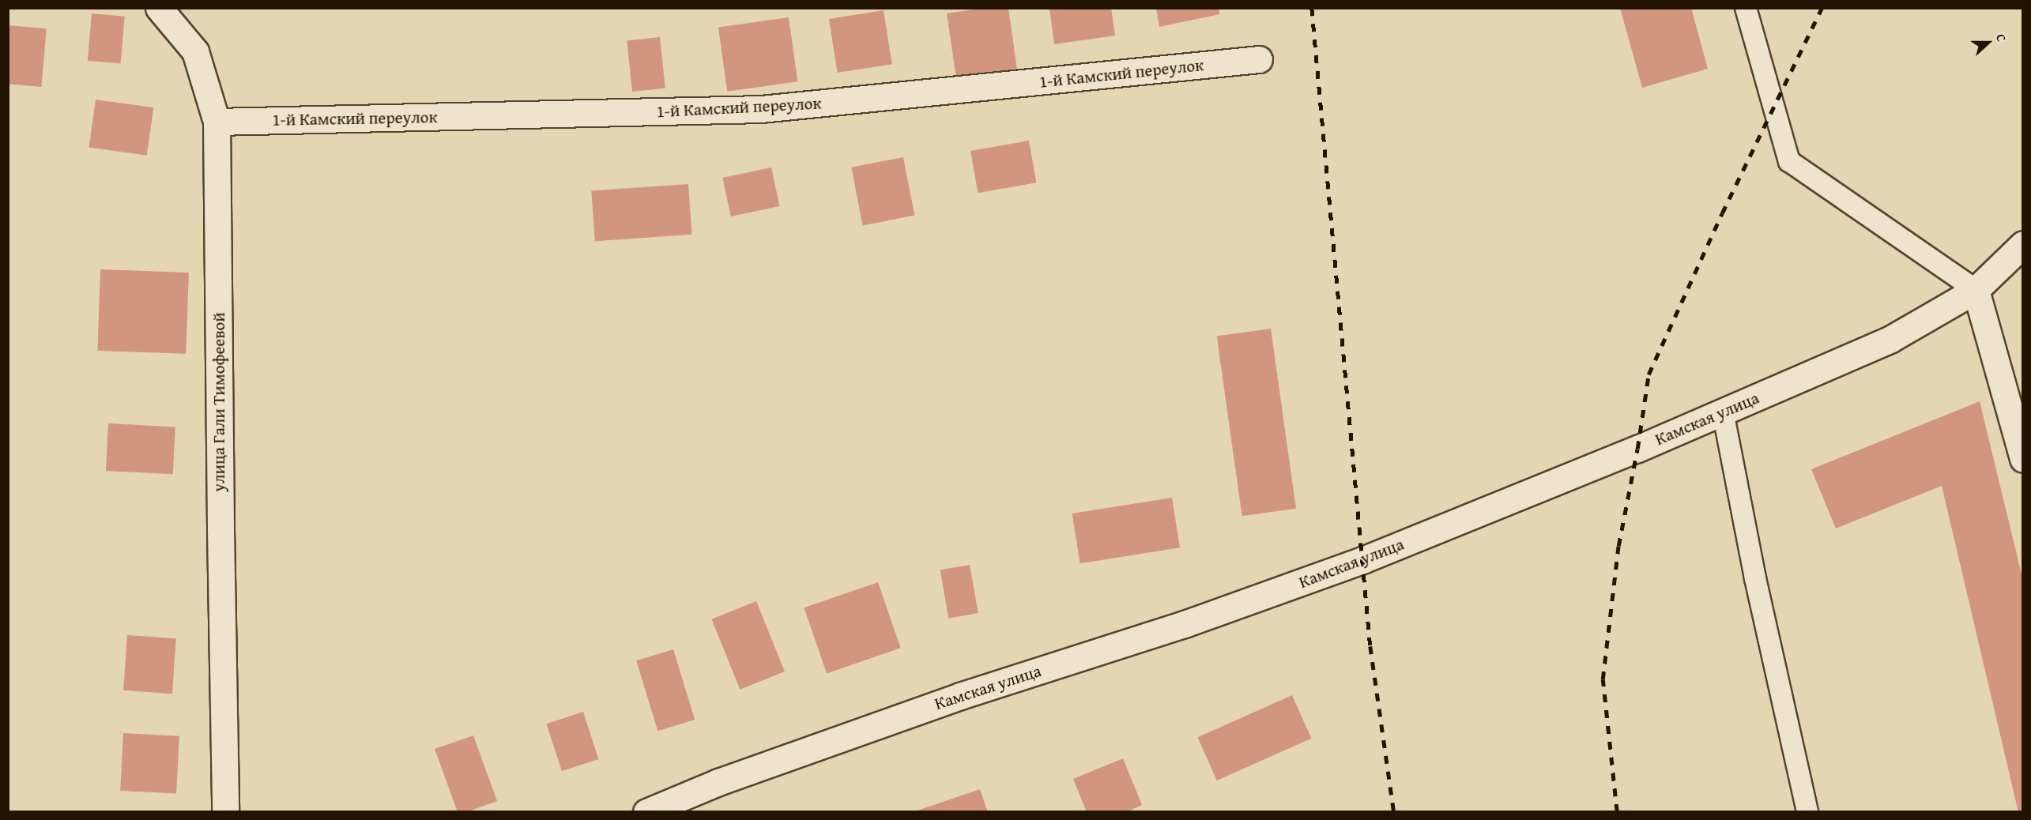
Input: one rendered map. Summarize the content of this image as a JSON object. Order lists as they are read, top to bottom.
{
  "streets": {
    "street": ["1-й Камский переулок", "улица Гали Тимофеевой", "Камская улица"]
  },
  "crossings": [
    ["1-й Камский переулок", "улица Гали Тимофеевой"]
  ],
  "north": "right"
}
